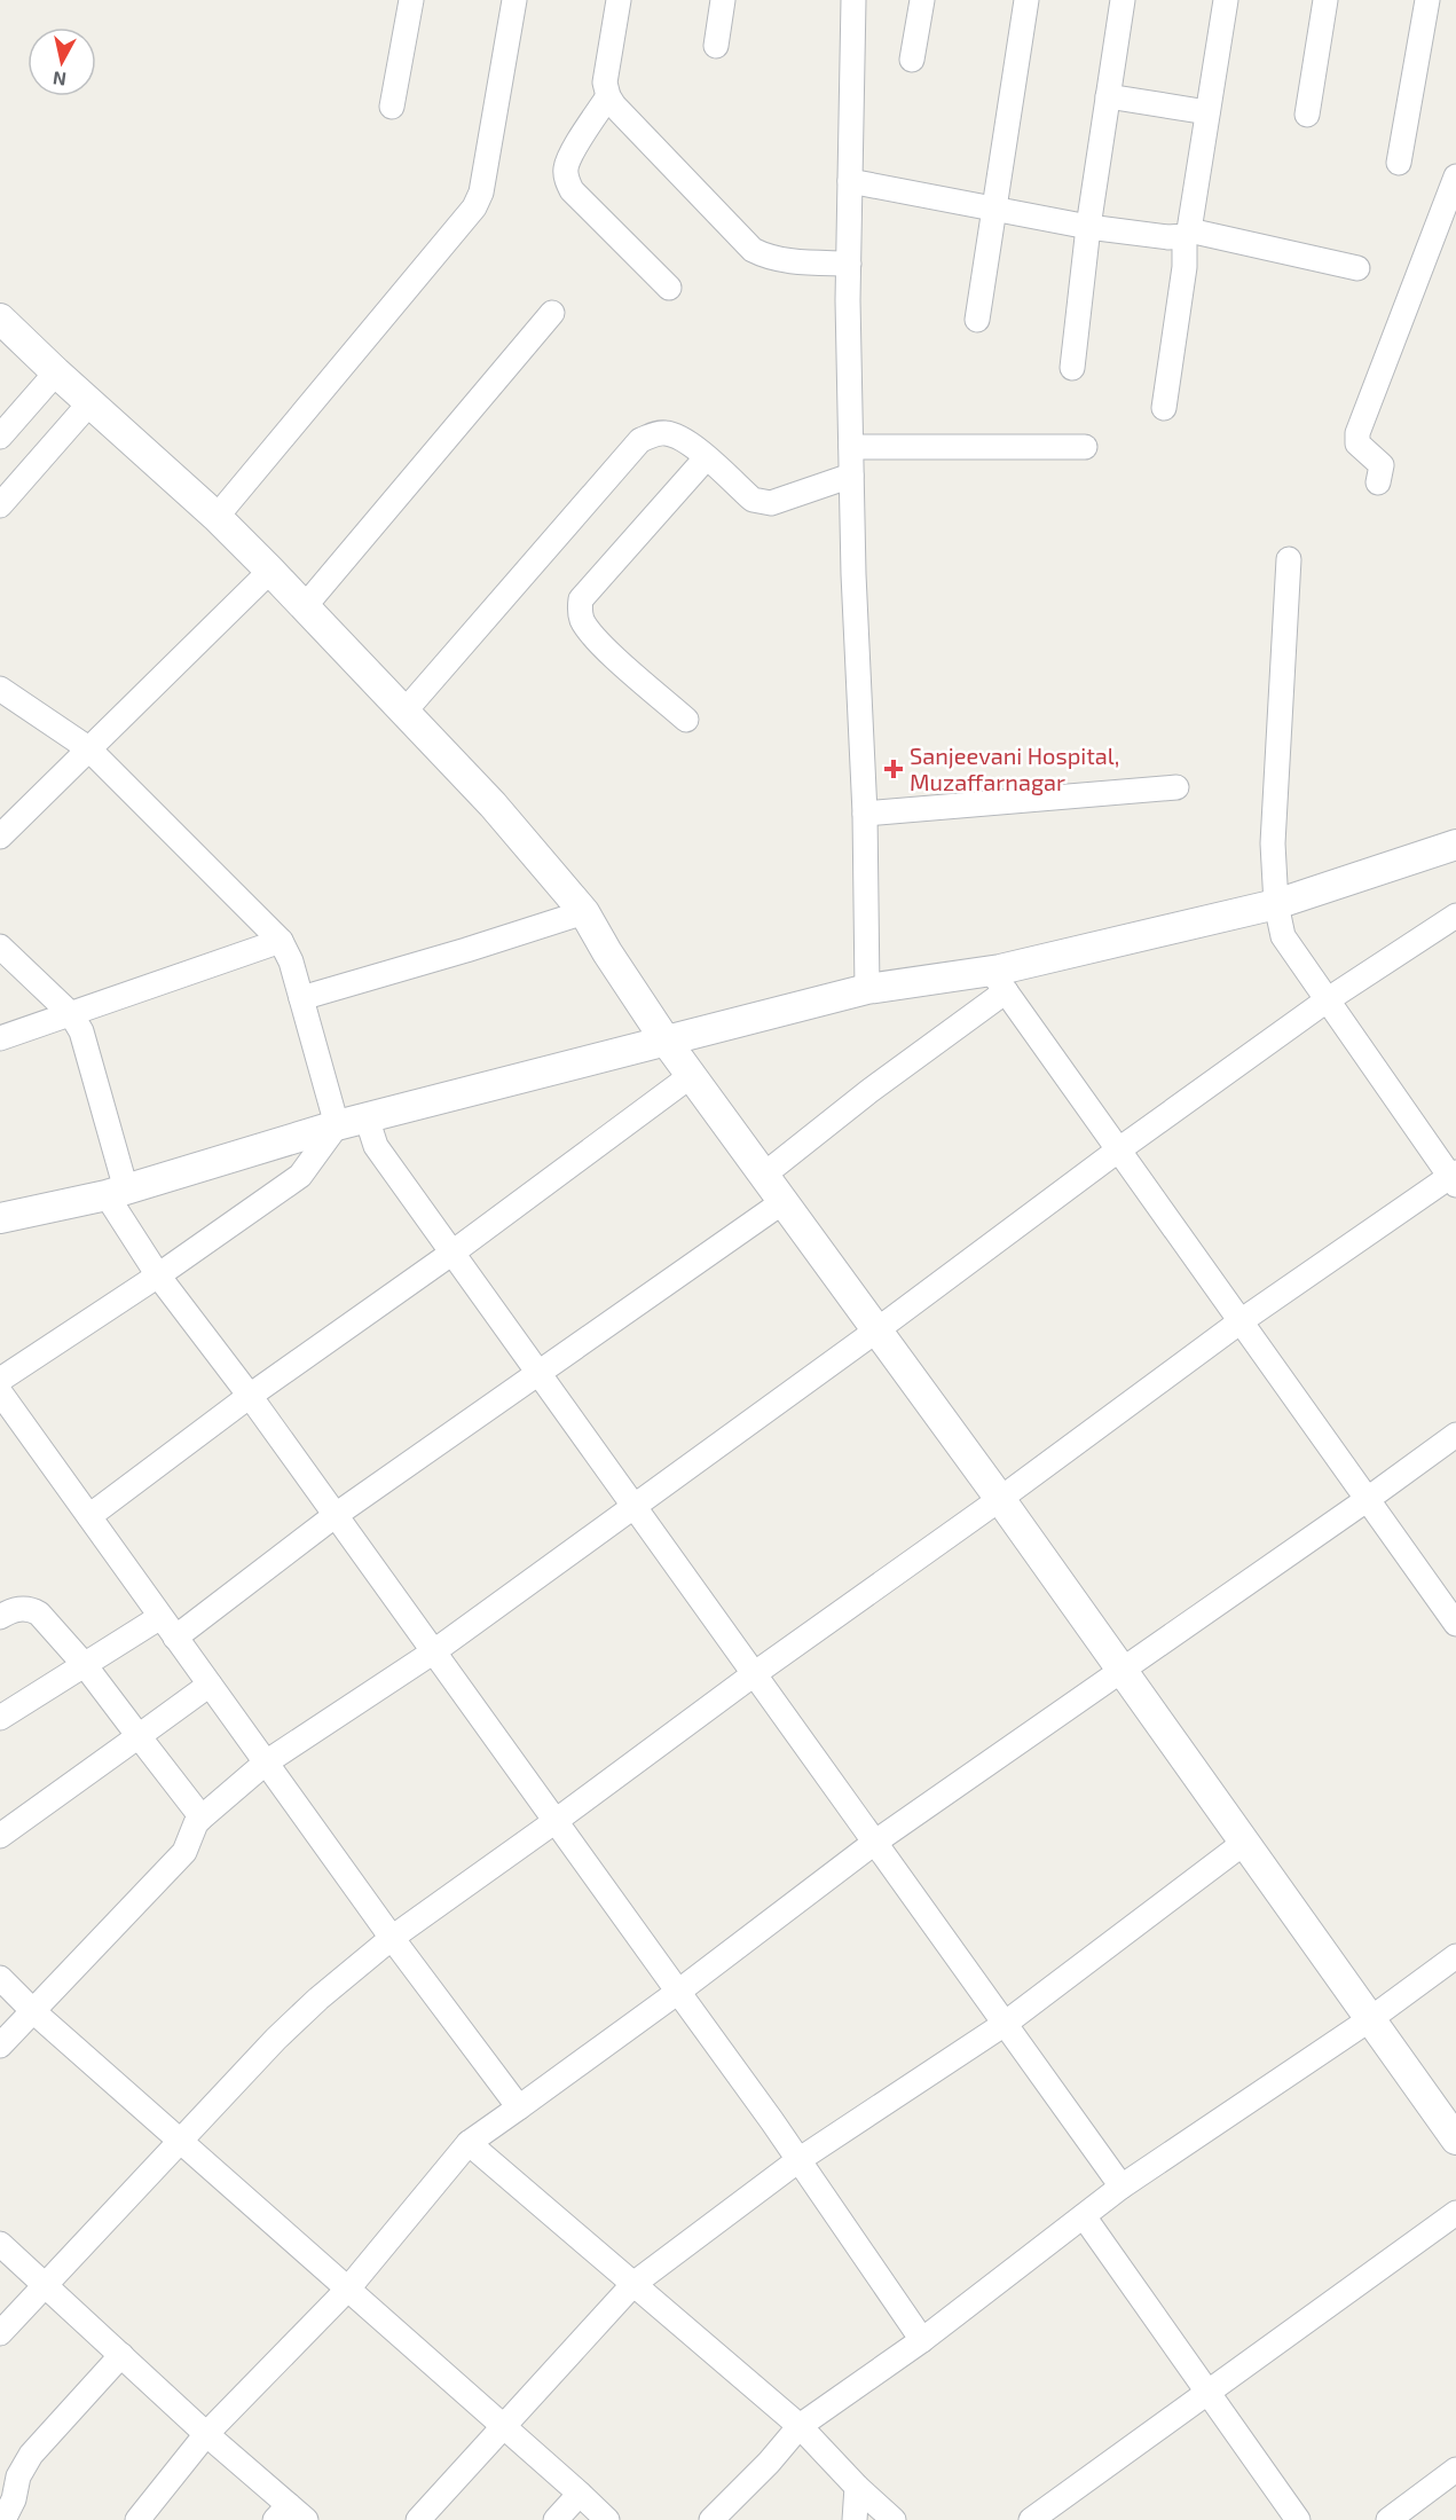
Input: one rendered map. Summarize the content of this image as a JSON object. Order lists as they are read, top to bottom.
{
  "places": {
    "health": ["Sanjeevani Hospital, Muzaffarnagar"]
  },
  "north": "bottom"
}
